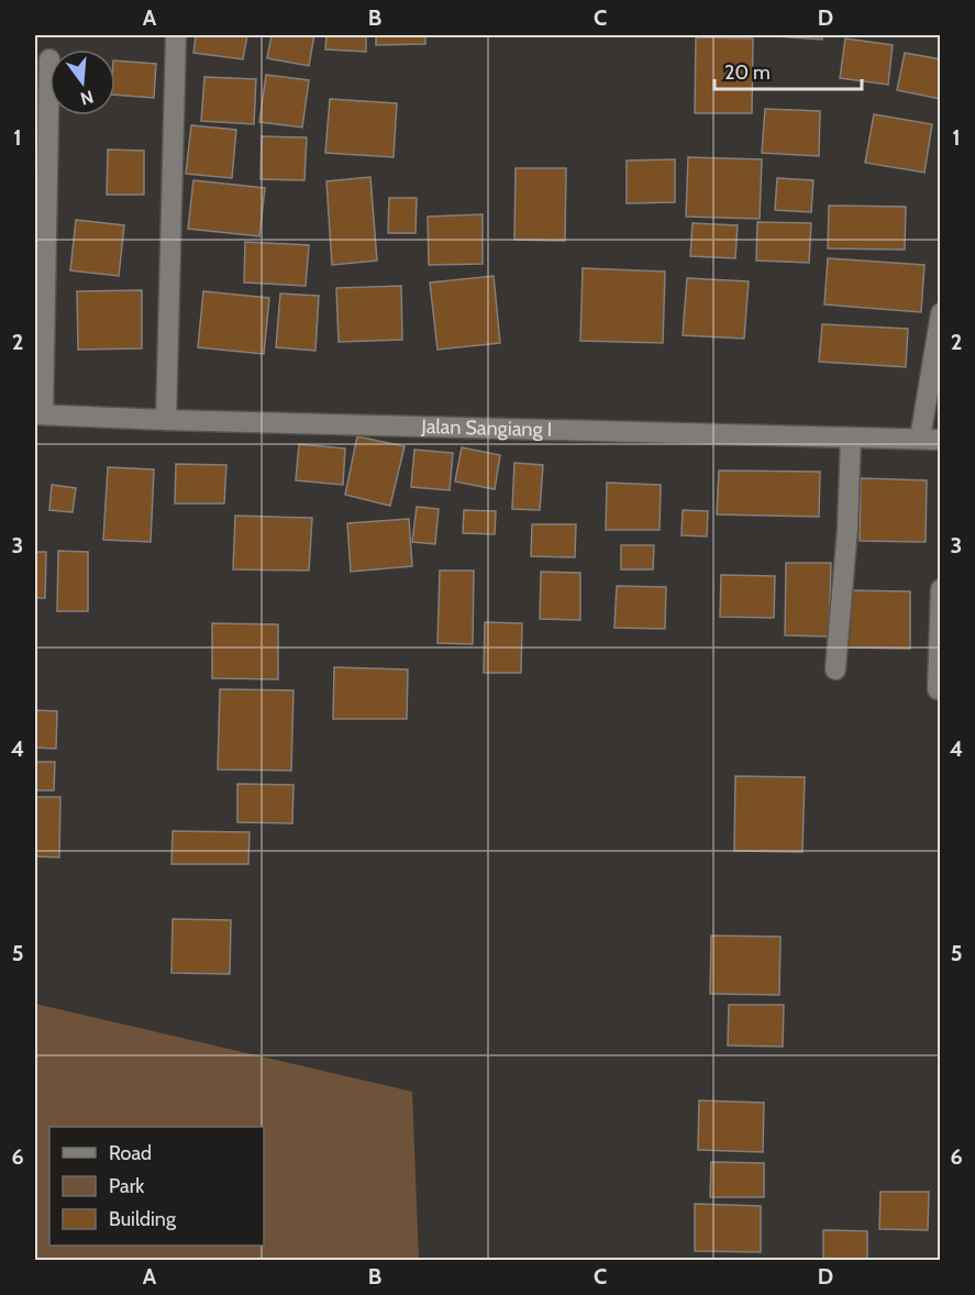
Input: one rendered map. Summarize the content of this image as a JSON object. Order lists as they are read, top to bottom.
{
  "streets": {
    "street": ["Jalan Sangiang I"]
  },
  "legend": ["Road", "Park", "Building"],
  "scale_bar": "20 m",
  "north": "bottom",
  "grid": {
    "columns": [
      "A",
      "B",
      "C",
      "D"
    ],
    "rows": [
      "1",
      "2",
      "3",
      "4",
      "5",
      "6"
    ]
  }
}
